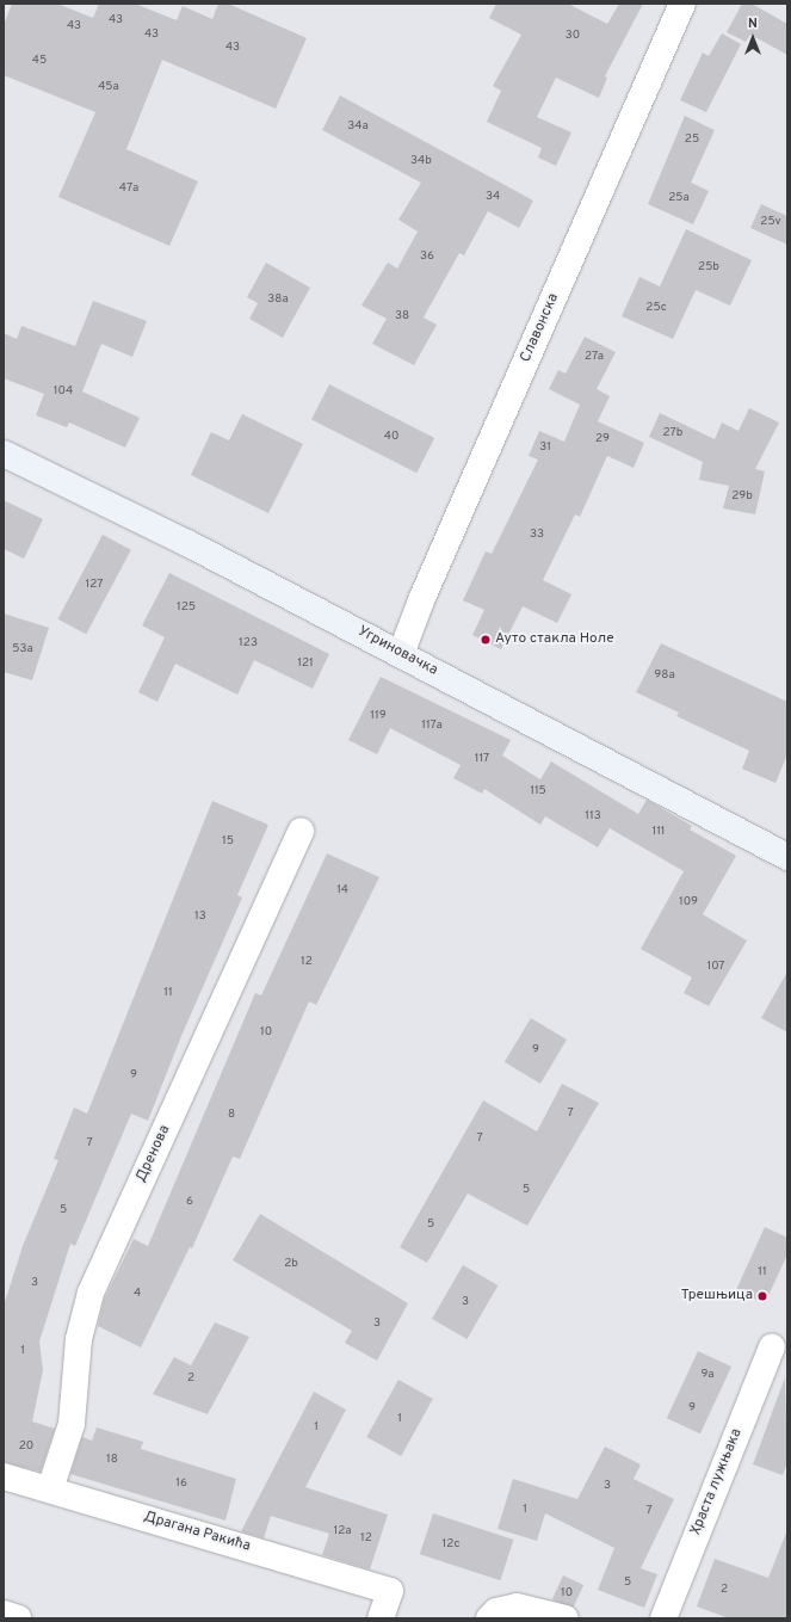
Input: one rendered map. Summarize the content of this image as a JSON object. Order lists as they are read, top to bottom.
{
  "streets": {
    "main road": ["Угриновачка"],
    "street": [
      "Славонска",
      "Дренова",
      "Храста лужњака",
      "Драгана Ракића"
    ]
  },
  "crossings": [
    ["Славонска", "Угриновачка"],
    ["Дренова", "Драгана Ракића"]
  ],
  "places": ["Ауто стакла Ноле", "Трешњица"],
  "house_numbers": [
    "43",
    "43",
    "43",
    "30",
    "43",
    "45",
    "45a",
    "34a",
    "25",
    "34b",
    "47a",
    "34",
    "25a",
    "25v",
    "36",
    "25b",
    "38a",
    "25c",
    "38",
    "27a",
    "104",
    "27b",
    "40",
    "29",
    "31",
    "29b",
    "33",
    "127",
    "125",
    "123",
    "53a",
    "121",
    "98a",
    "119",
    "117a",
    "117",
    "115",
    "113",
    "111",
    "15",
    "14",
    "109",
    "13",
    "12",
    "107",
    "11",
    "10",
    "9",
    "9",
    "7",
    "8",
    "7",
    "7",
    "5",
    "6",
    "5",
    "5",
    "2b",
    "11",
    "3",
    "4",
    "3",
    "3",
    "1",
    "9a",
    "2",
    "9",
    "1",
    "1",
    "20",
    "18",
    "16",
    "3",
    "1",
    "7",
    "12a",
    "12",
    "12c",
    "5",
    "2",
    "10"
  ],
  "north": "top"
}
